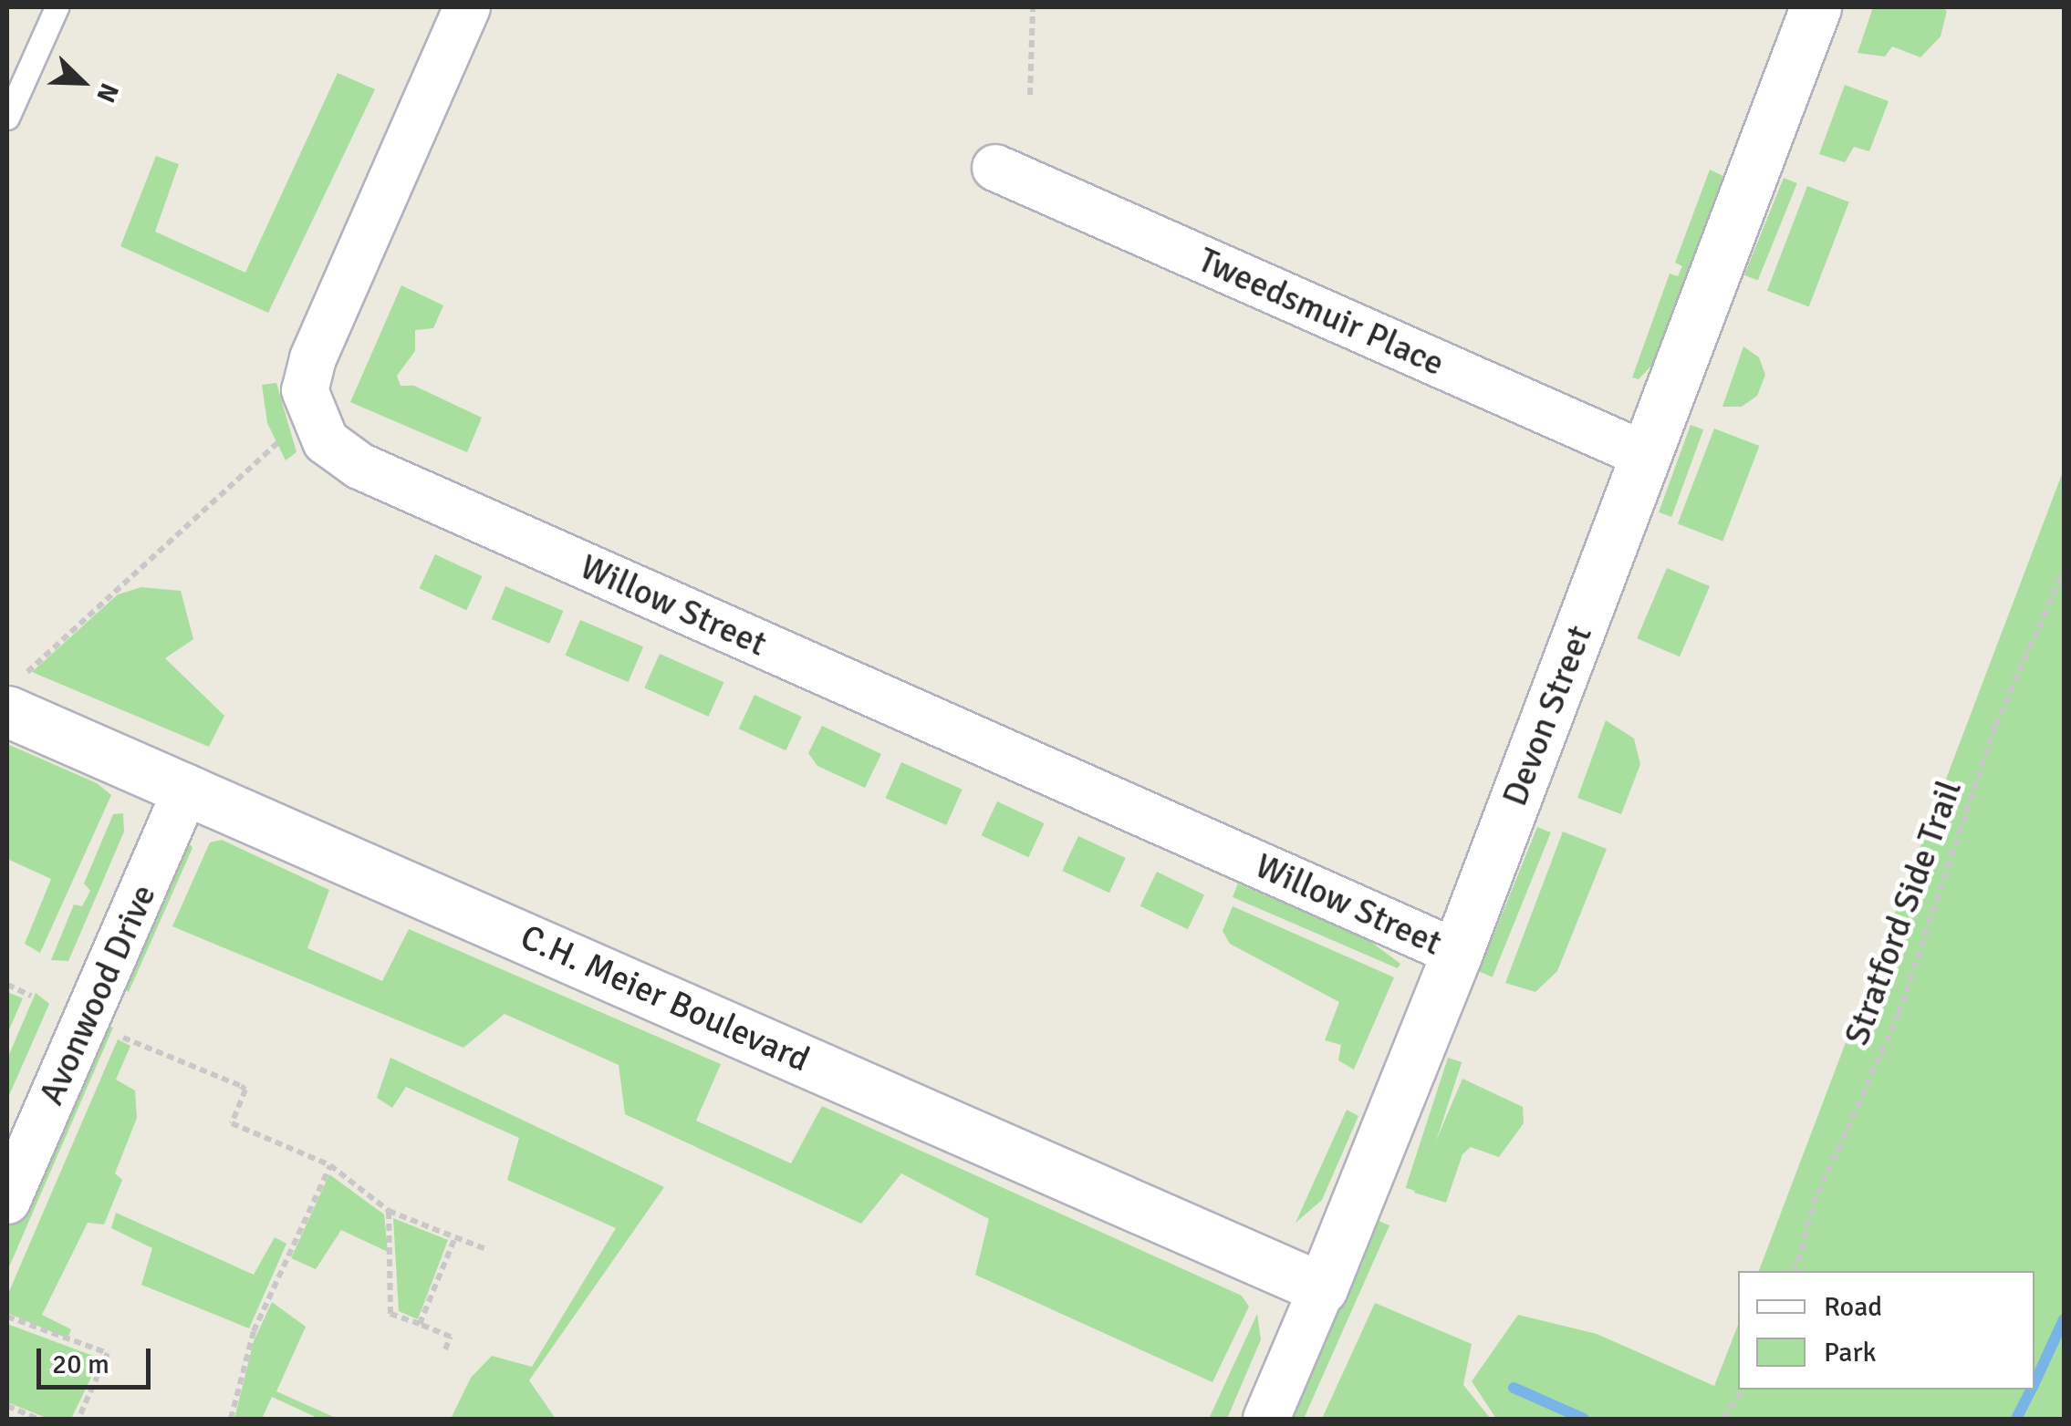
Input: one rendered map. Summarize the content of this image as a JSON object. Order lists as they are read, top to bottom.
{
  "streets": {
    "street": [
      "Tweedsmuir Place",
      "Willow Street",
      "Devon Street",
      "Avonwood Drive",
      "C.H. Meier Boulevard"
    ],
    "path": ["Stratford Side Trail"]
  },
  "crossings": [
    ["Tweedsmuir Place", "Devon Street"],
    ["Willow Street", "Devon Street"],
    ["Devon Street", "C.H. Meier Boulevard"],
    ["Avonwood Drive", "C.H. Meier Boulevard"]
  ],
  "legend": ["Road", "Park"],
  "scale_bar": "20 m",
  "north": "bottom right"
}
